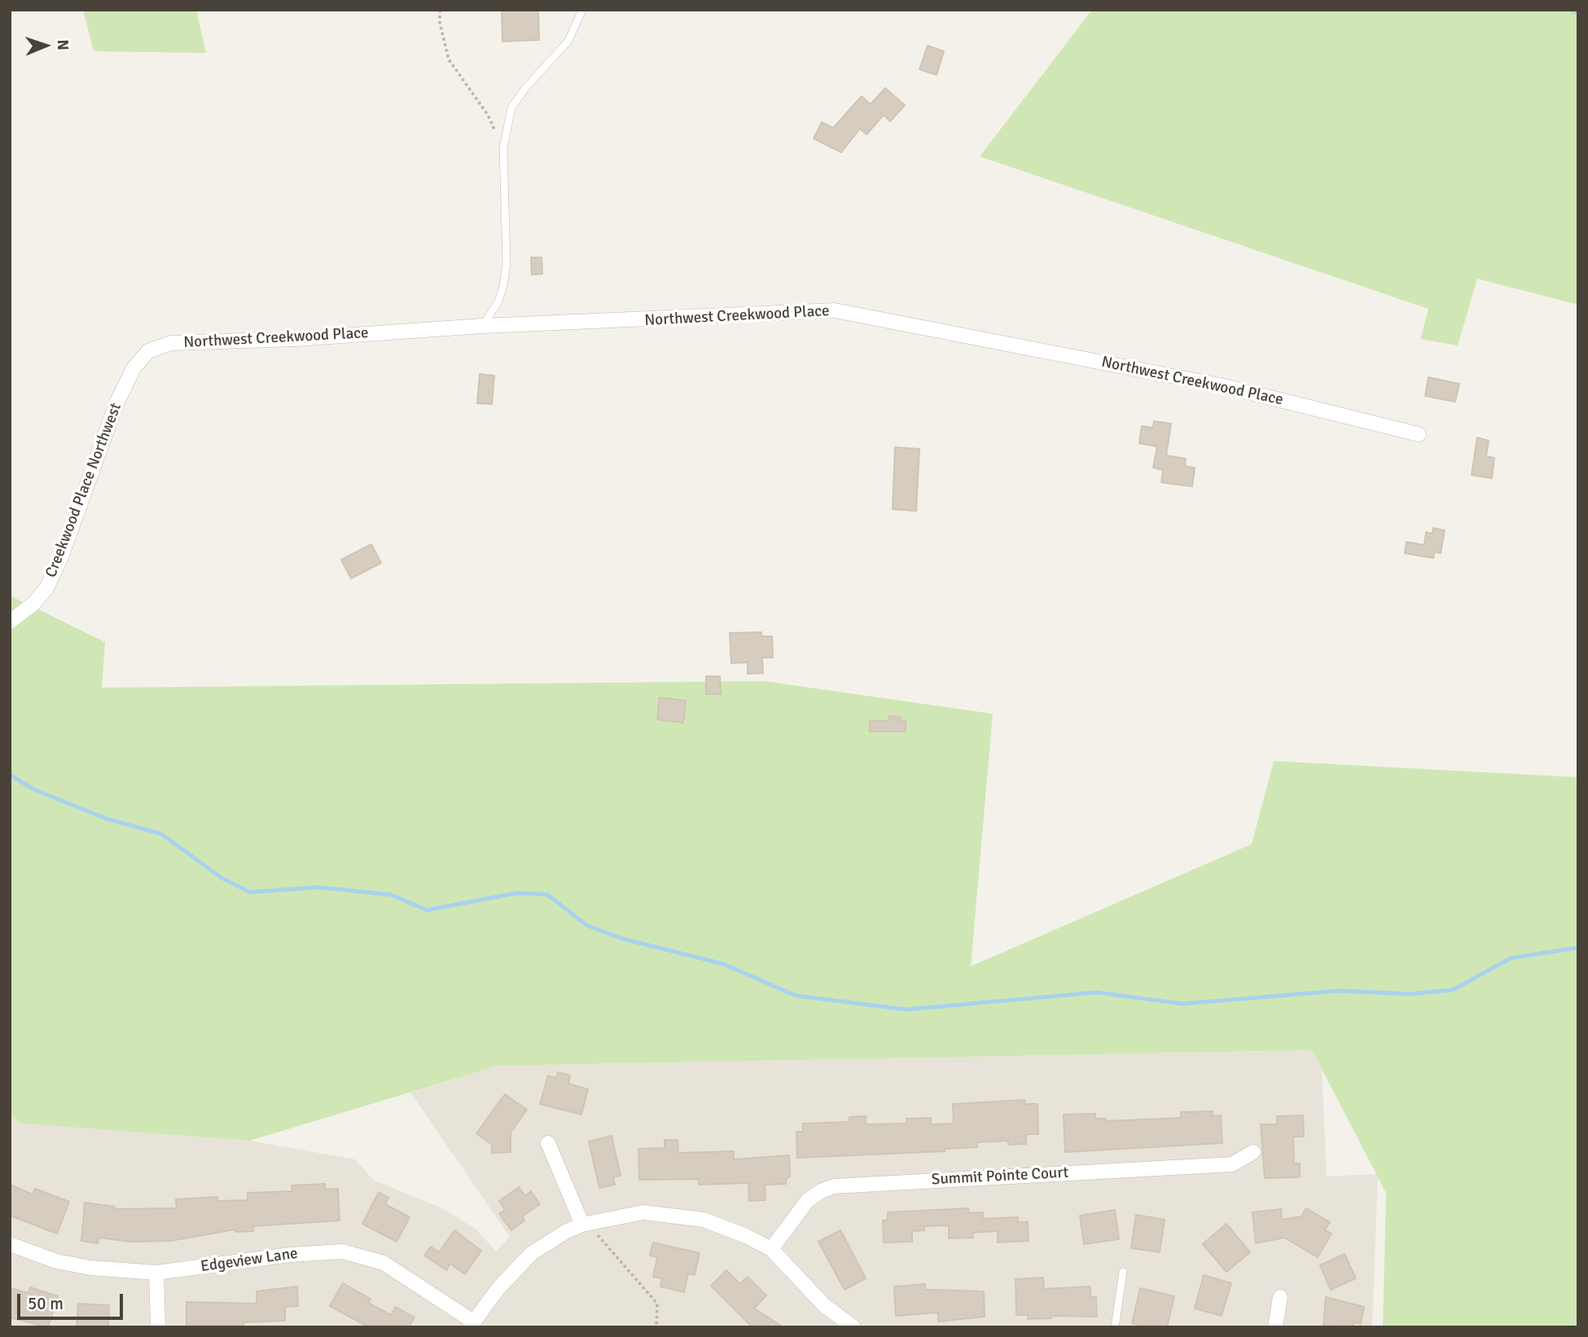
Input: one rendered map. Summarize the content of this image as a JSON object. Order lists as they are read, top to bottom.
{
  "streets": {
    "street": [
      "Northwest Creekwood Place",
      "Creekwood Place Northwest",
      "Summit Pointe Court",
      "Edgeview Lane"
    ]
  },
  "crossings": [
    ["Northwest Creekwood Place", "Creekwood Place Northwest"]
  ],
  "scale_bar": "50 m",
  "north": "right"
}
